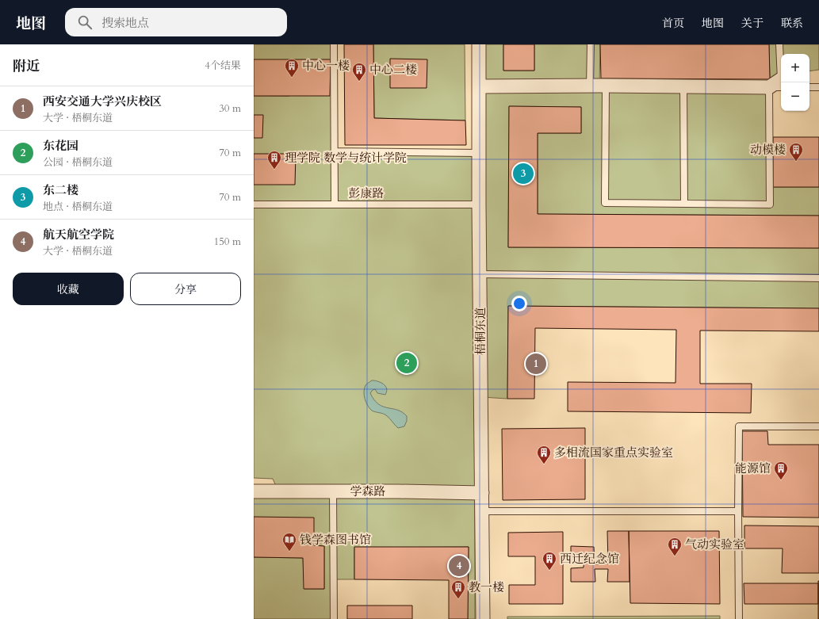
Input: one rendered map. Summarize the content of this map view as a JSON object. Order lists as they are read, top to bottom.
{
  "streets": {
    "street": ["梧桐东道", "学森路"],
    "lane": ["彭康路"]
  },
  "crossings": [
    ["彭康路", "梧桐东道"],
    ["梧桐东道", "学森路"]
  ],
  "places": {
    "building": [
      "中心一楼",
      "中心二楼",
      "动模楼",
      "理学院 数学与统计学院",
      "多相流国家重点实验室",
      "能源馆",
      "气动实验室",
      "西迁纪念馆",
      "教一楼"
    ],
    "library": ["钱学森图书馆"]
  },
  "page": {
    "header": "地图",
    "search": "搜索地点",
    "nav": [
      "首页",
      "地图",
      "关于",
      "联系"
    ],
    "heading": ["附近", "4个结果"],
    "map_buttons": ["+", "−"],
    "list": [
      {
        "mark": "1",
        "name": "西安交通大学兴庆校区",
        "note": "大学 · 梧桐东道",
        "value": "30 m"
      },
      {
        "mark": "2",
        "name": "东花园",
        "note": "公园 · 梧桐东道",
        "value": "70 m"
      },
      {
        "mark": "3",
        "name": "东二楼",
        "note": "地点 · 梧桐东道",
        "value": "70 m"
      },
      {
        "mark": "4",
        "name": "航天航空学院",
        "note": "大学 · 梧桐东道",
        "value": "150 m"
      }
    ],
    "pins": [
      "3",
      "2",
      "1",
      "4"
    ],
    "buttons": ["收藏", "分享"]
  }
}
